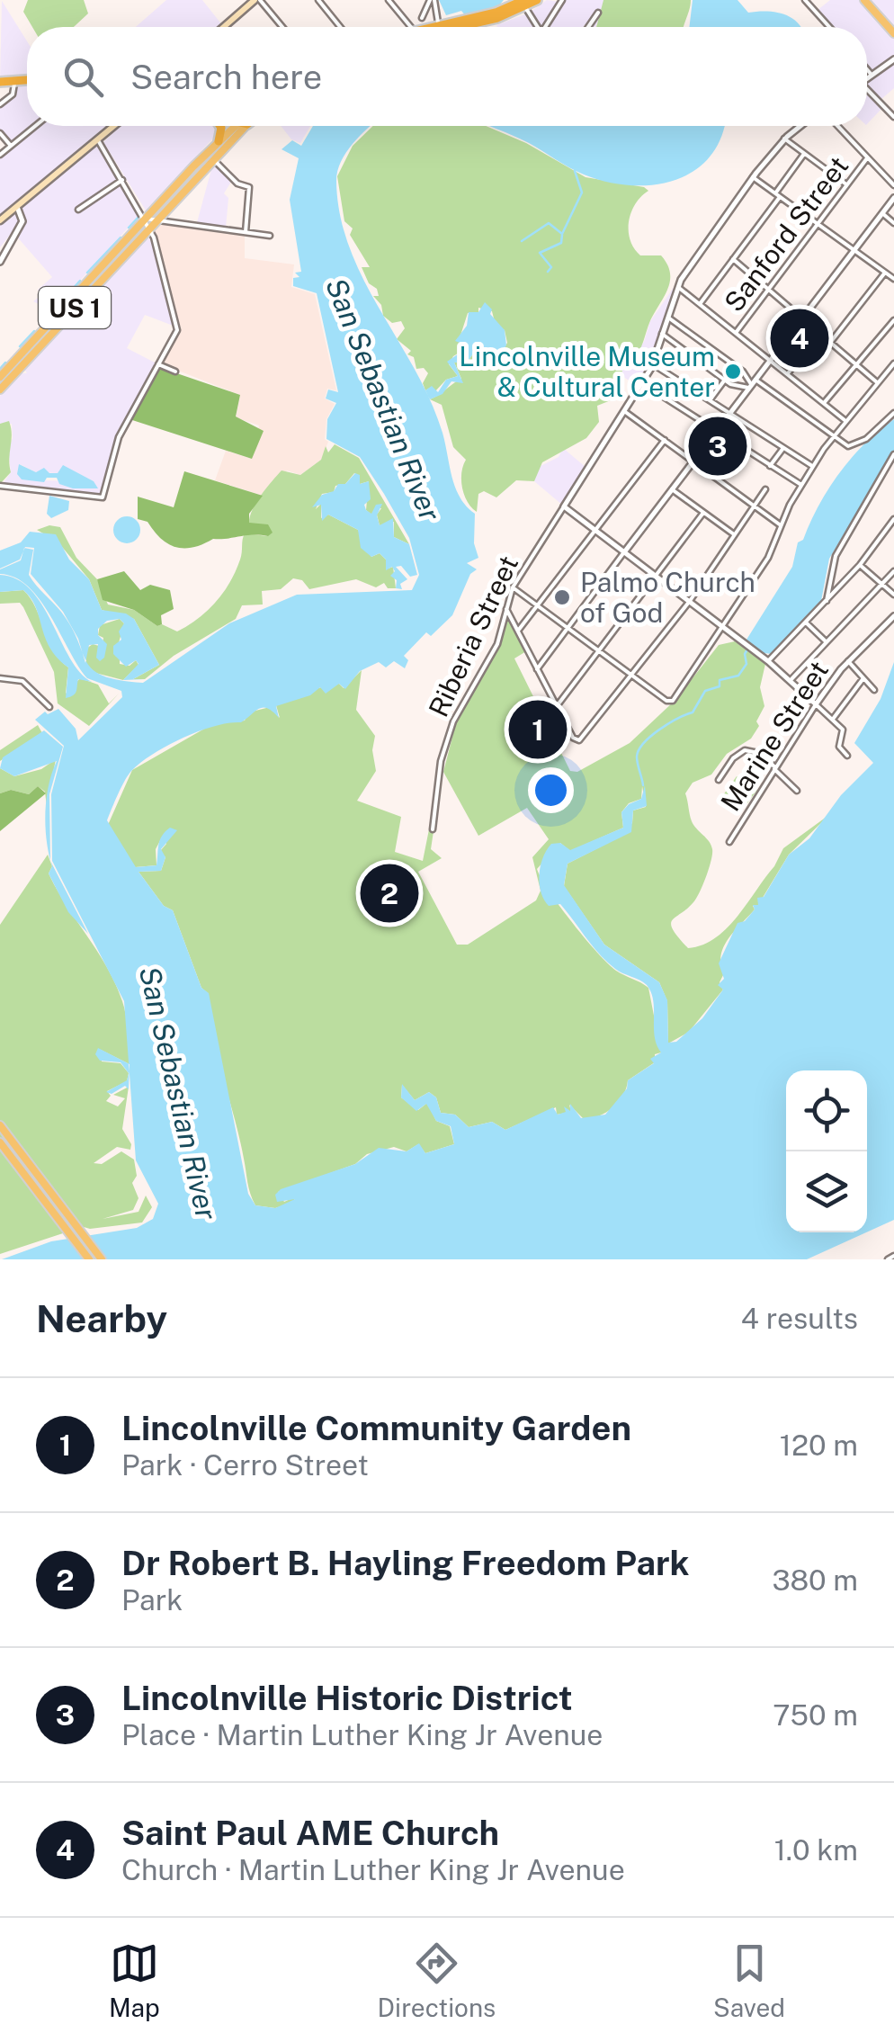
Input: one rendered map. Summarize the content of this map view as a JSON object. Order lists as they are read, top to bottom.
{
  "streets": {
    "main road": ["US 1"],
    "street": ["Sanford Street", "Riberia Street", "Marine Street"]
  },
  "water": ["San Sebastian River"],
  "places": ["Lincolnville Museum & Cultural Center", "Palmo Church of God"],
  "page": {
    "search": "Search here",
    "pins": [
      "4",
      "3",
      "1",
      "2"
    ],
    "heading": ["Nearby", "4 results"],
    "list": [
      {
        "mark": "1",
        "name": "Lincolnville Community Garden",
        "note": "Park · Cerro Street",
        "value": "120 m"
      },
      {
        "mark": "2",
        "name": "Dr Robert B. Hayling Freedom Park",
        "note": "Park",
        "value": "380 m"
      },
      {
        "mark": "3",
        "name": "Lincolnville Historic District",
        "note": "Place · Martin Luther King Jr Avenue",
        "value": "750 m"
      },
      {
        "mark": "4",
        "name": "Saint Paul AME Church",
        "note": "Church · Martin Luther King Jr Avenue",
        "value": "1.0 km"
      }
    ],
    "nav": ["Map", "Directions", "Saved"]
  }
}
